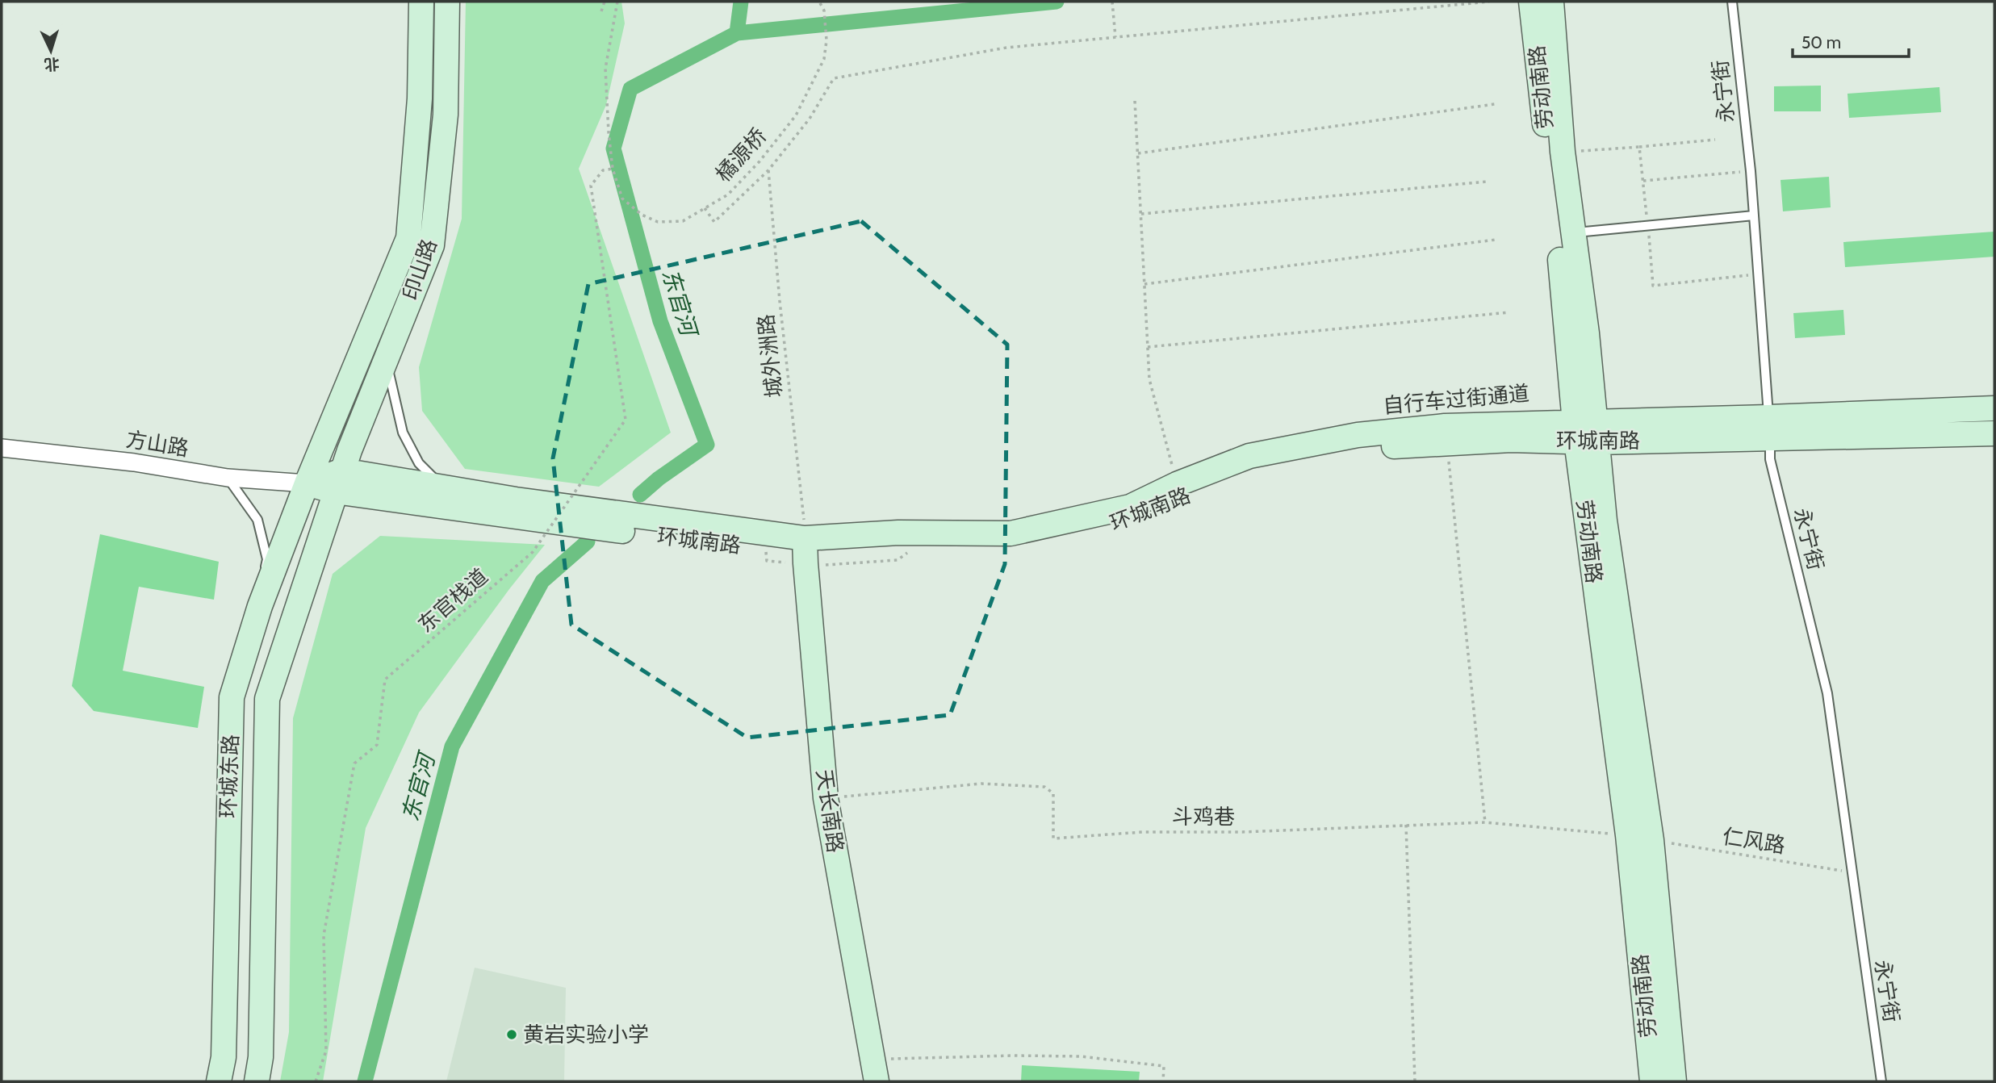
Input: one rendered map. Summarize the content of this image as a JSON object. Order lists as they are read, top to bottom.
{
  "streets": {
    "main road": [
      "劳动南路",
      "印山路",
      "环城南路",
      "环城东路",
      "天长南路"
    ],
    "street": ["方山路"],
    "lane": ["永宁街"],
    "path": [
      "橘源桥",
      "城外洲路",
      "东官栈道",
      "斗鸡巷",
      "仁风路"
    ]
  },
  "crossings": [
    ["劳动南路", "环城南路"],
    ["劳动南路", "斗鸡巷"],
    ["劳动南路", "仁风路"],
    ["永宁街", "环城南路"],
    ["永宁街", "仁风路"],
    ["橘源桥", "东官栈道"],
    ["印山路", "环城南路"],
    ["印山路", "方山路"],
    ["印山路", "环城东路"],
    ["城外洲路", "环城南路"],
    ["城外洲路", "天长南路"],
    ["环城南路", "方山路"],
    ["环城南路", "环城东路"],
    ["环城南路", "天长南路"],
    ["方山路", "环城东路"],
    ["天长南路", "斗鸡巷"],
    ["斗鸡巷", "仁风路"]
  ],
  "water": ["东官河"],
  "places": ["黄岩实验小学"],
  "scale_bar": "50 m",
  "north": "bottom"
}
